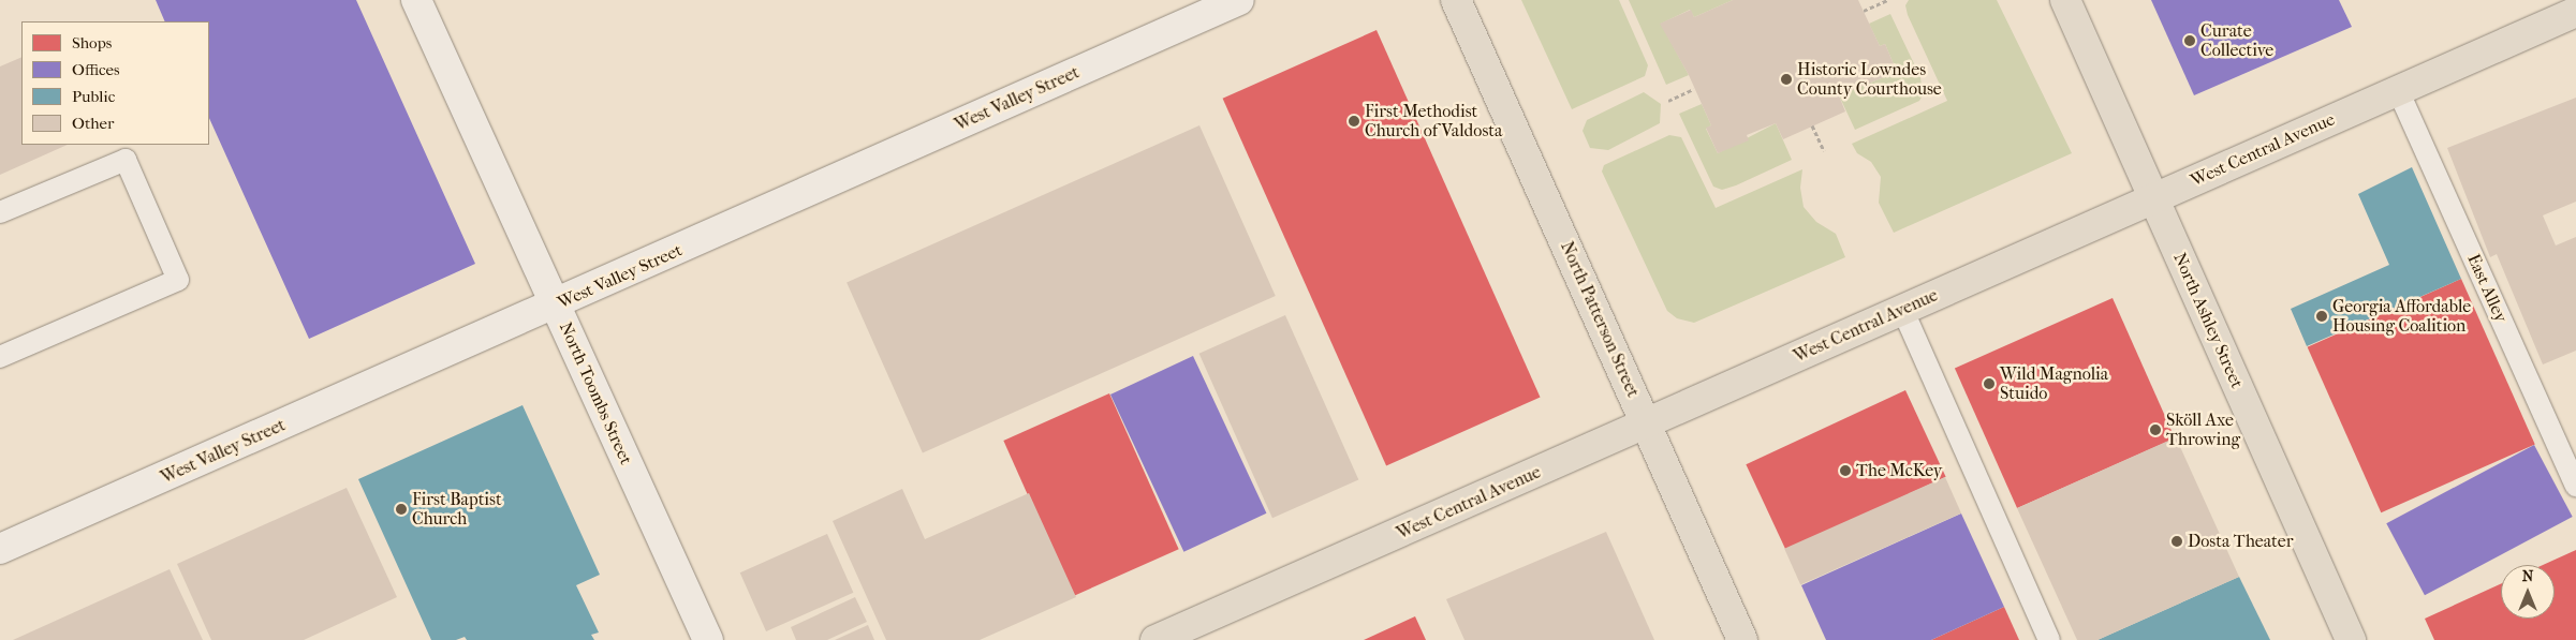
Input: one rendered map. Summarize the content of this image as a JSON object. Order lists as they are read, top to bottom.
{
  "streets": {
    "main road": ["West Central Avenue", "North Patterson Street", "North Ashley Street"],
    "street": ["West Valley Street", "North Toombs Street"],
    "lane": ["East Alley"]
  },
  "crossings": [
    ["West Valley Street", "North Toombs Street"],
    ["West Central Avenue", "East Alley"],
    ["West Central Avenue", "North Patterson Street"],
    ["West Central Avenue", "North Ashley Street"]
  ],
  "places": [
    "Curate Collective",
    "Historic Lowndes County Courthouse",
    "First Methodist Church of Valdosta",
    "Georgia Affordable Housing Coalition",
    "Wild Magnolia Stuido",
    "Sköll Axe Throwing",
    "The McKey",
    "First Baptist Church",
    "Dosta Theater"
  ],
  "legend": [
    "Shops",
    "Offices",
    "Public",
    "Other"
  ],
  "north": "top"
}
